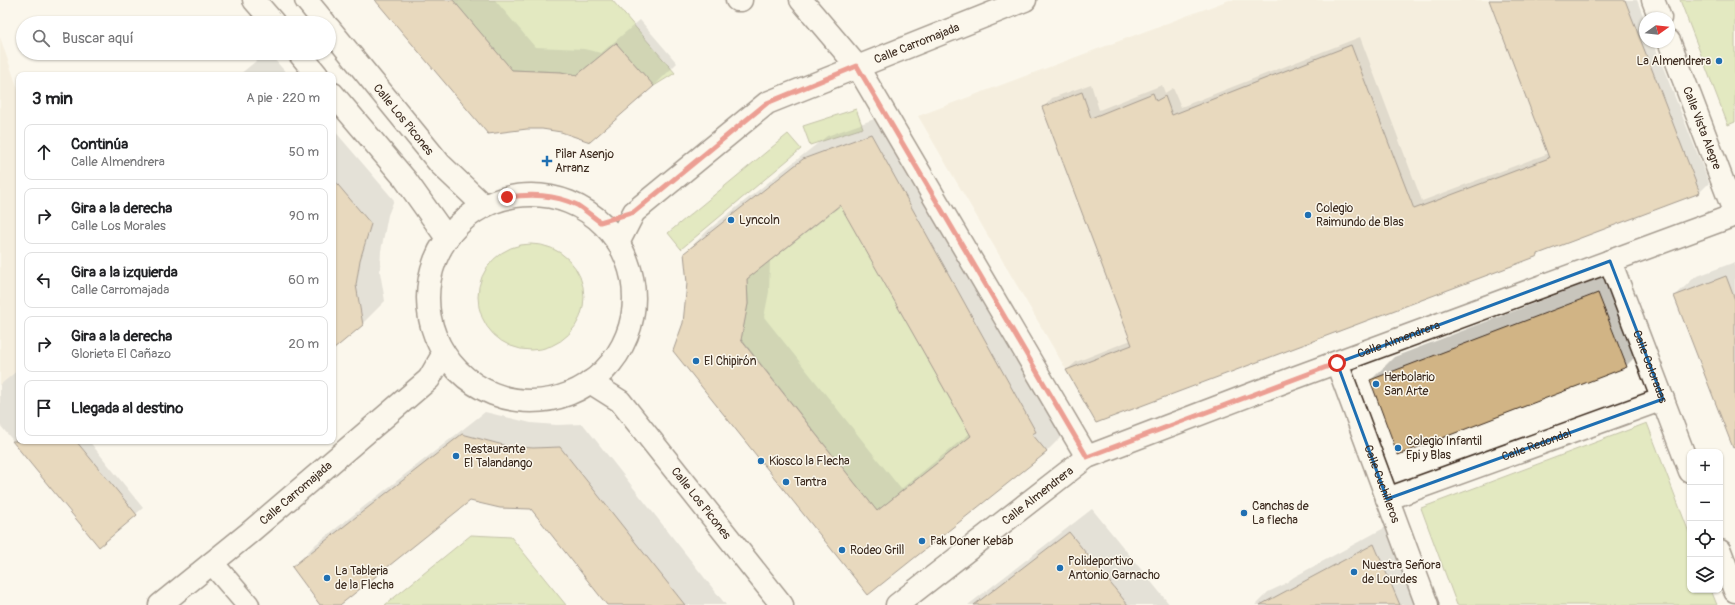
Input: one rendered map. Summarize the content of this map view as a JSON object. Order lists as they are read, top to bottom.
{
  "streets": {
    "street": [
      "Calle Carromajada",
      "Calle Los Picones",
      "Calle Vista Alegre",
      "Calle Almendrera",
      "Calle Coloradas",
      "Calle Redondal",
      "Calle Cuchilleros"
    ]
  },
  "crossings": [
    ["Calle Vista Alegre", "Calle Almendrera"],
    ["Calle Almendrera", "Calle Coloradas"],
    ["Calle Almendrera", "Calle Cuchilleros"],
    ["Calle Coloradas", "Calle Redondal"],
    ["Calle Redondal", "Calle Cuchilleros"]
  ],
  "places": {
    "other": [
      "La Almendrera",
      "Colegio Raimundo de Blas",
      "Lyncoln",
      "El Chipirón",
      "Herbolario San Arte",
      "Colegio Infantil Epi y Blas",
      "Restaurante El Talandango",
      "Kiosco la Flecha",
      "Tantra",
      "Canchas de La flecha",
      "Pak Doner Kebab",
      "Rodeo Grill",
      "Polideportivo Antonio Garnacho",
      "Nuestra Señora de Lourdes",
      "La Tableria de la Flecha"
    ],
    "health": ["Pilar Asenjo Arranz"]
  },
  "north": "right",
  "page": {
    "search": "Buscar aquí",
    "heading": ["3 min", "A pie · 220 m"],
    "list": [
      ["Continúa", "Calle Almendrera", "50 m"],
      ["Gira a la derecha", "Calle Los Morales", "90 m"],
      ["Gira a la izquierda", "Calle Carromajada", "60 m"],
      ["Gira a la derecha", "Glorieta El Cañazo", "20 m"],
      "Llegada al destino"
    ],
    "map_buttons": ["+", "−"]
  }
}
